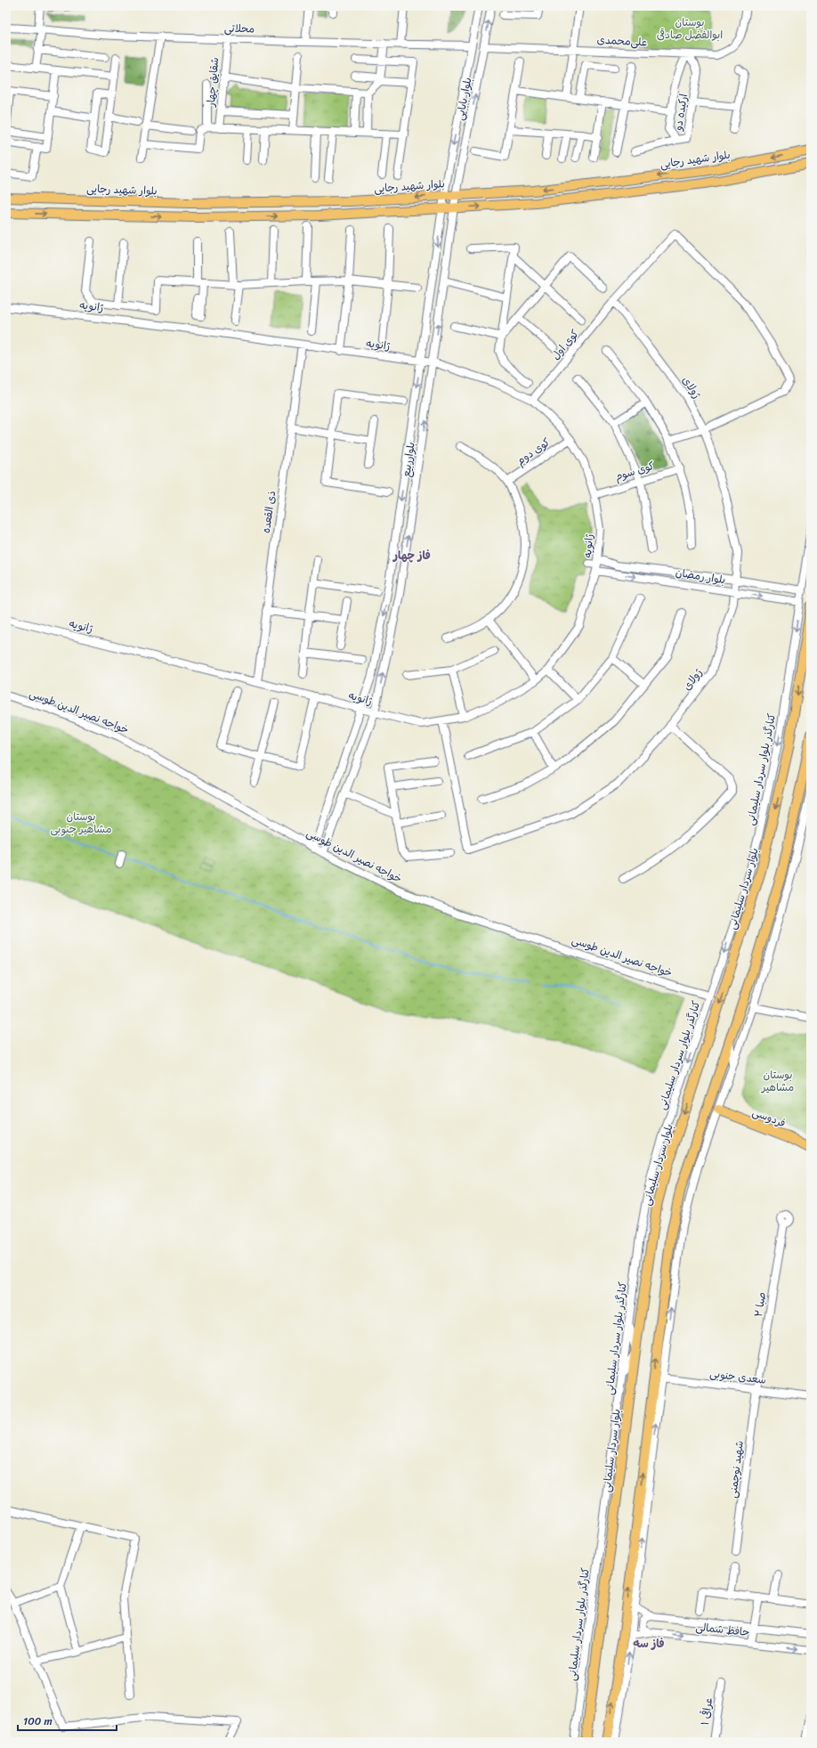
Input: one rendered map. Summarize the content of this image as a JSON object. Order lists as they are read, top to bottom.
{
  "streets": {
    "main road": ["بلوار شهید رجایی", "بلوار سردار سلیمانی", "فردوسی"],
    "street": [
      "محلاتی",
      "علی‌محمدی",
      "شقایق چهار",
      "بلوار بابایی",
      "ارکیده دو",
      "ژانویه",
      "کوی اول",
      "ژولای",
      "کوی دوم",
      "بلوارربیع",
      "کوی سوم",
      "ذی القعده",
      "بلوار رمضان",
      "خواجه نصیر الدین طوسی",
      "کنارگذر بلوار سردار سلیمانی",
      "صبا ۲",
      "سعدی جنوبی",
      "شهید نوچمنی",
      "حافظ شمالی",
      "عراقی ۱"
    ]
  },
  "crossings": [
    ["محلاتی", "شقایق چهار"],
    ["محلاتی", "بلوار بابایی"],
    ["علی‌محمدی", "بلوار بابایی"],
    ["علی‌محمدی", "ارکیده دو"],
    ["بلوار بابایی", "بلوار شهید رجایی"],
    ["بلوار بابایی", "بلوارربیع"],
    ["ژانویه", "کوی اول"],
    ["ژانویه", "ژولای"],
    ["ژانویه", "کوی دوم"],
    ["ژانویه", "بلوارربیع"],
    ["ژانویه", "کوی سوم"],
    ["ژانویه", "ذی القعده"],
    ["ژانویه", "بلوار رمضان"],
    ["کوی اول", "ژولای"],
    ["ژولای", "بلوار رمضان"],
    ["بلوارربیع", "خواجه نصیر الدین طوسی"],
    ["بلوار رمضان", "کنارگذر بلوار سردار سلیمانی"],
    ["خواجه نصیر الدین طوسی", "کنارگذر بلوار سردار سلیمانی"],
    ["صبا ۲", "سعدی جنوبی"],
    ["صبا ۲", "شهید نوچمنی"],
    ["سعدی جنوبی", "شهید نوچمنی"]
  ],
  "districts": ["فاز چهار", "فاز سه"],
  "parks": ["بوستان ابوالفضل صادقی", "بوستان مشاهیر جنوبی", "بوستان مشاهیر"],
  "scale_bar": "100 m"
}
